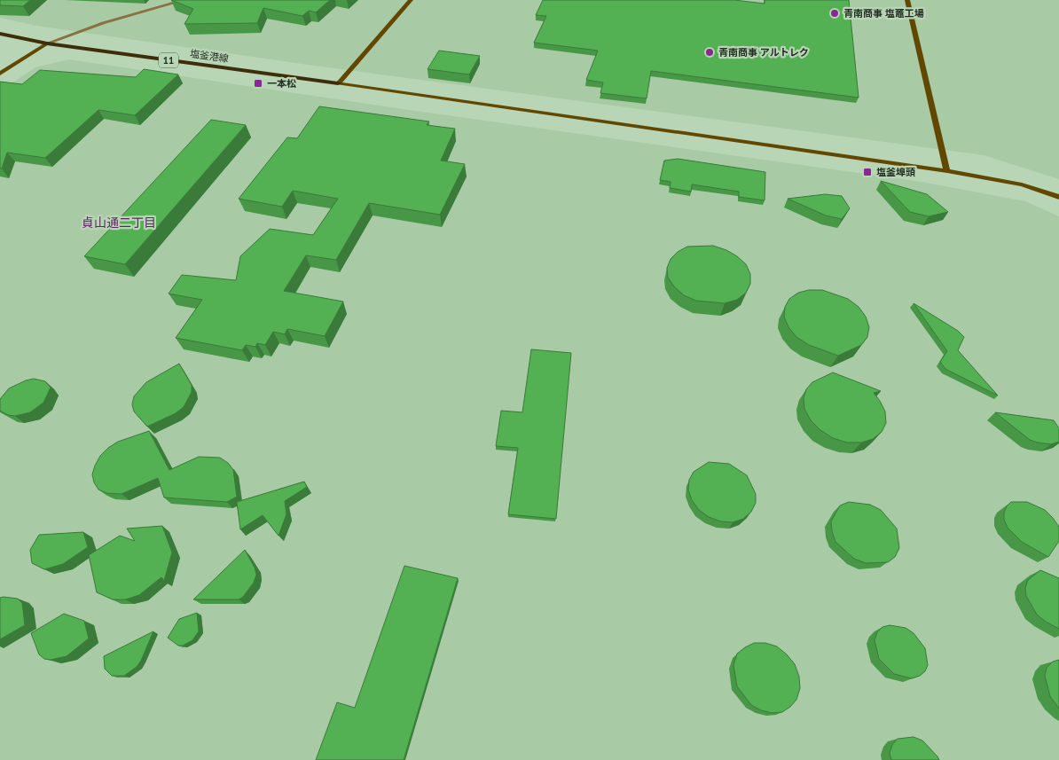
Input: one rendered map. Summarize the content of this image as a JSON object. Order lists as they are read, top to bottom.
{
  "streets": {
    "main road": ["塩釜港線", "11"]
  },
  "districts": ["貞山通二丁目"],
  "places": {
    "other": ["青南商事 塩竈工場", "青南商事 アルトレク"],
    "transit": ["一本松", "塩釜埠頭"]
  }
}
